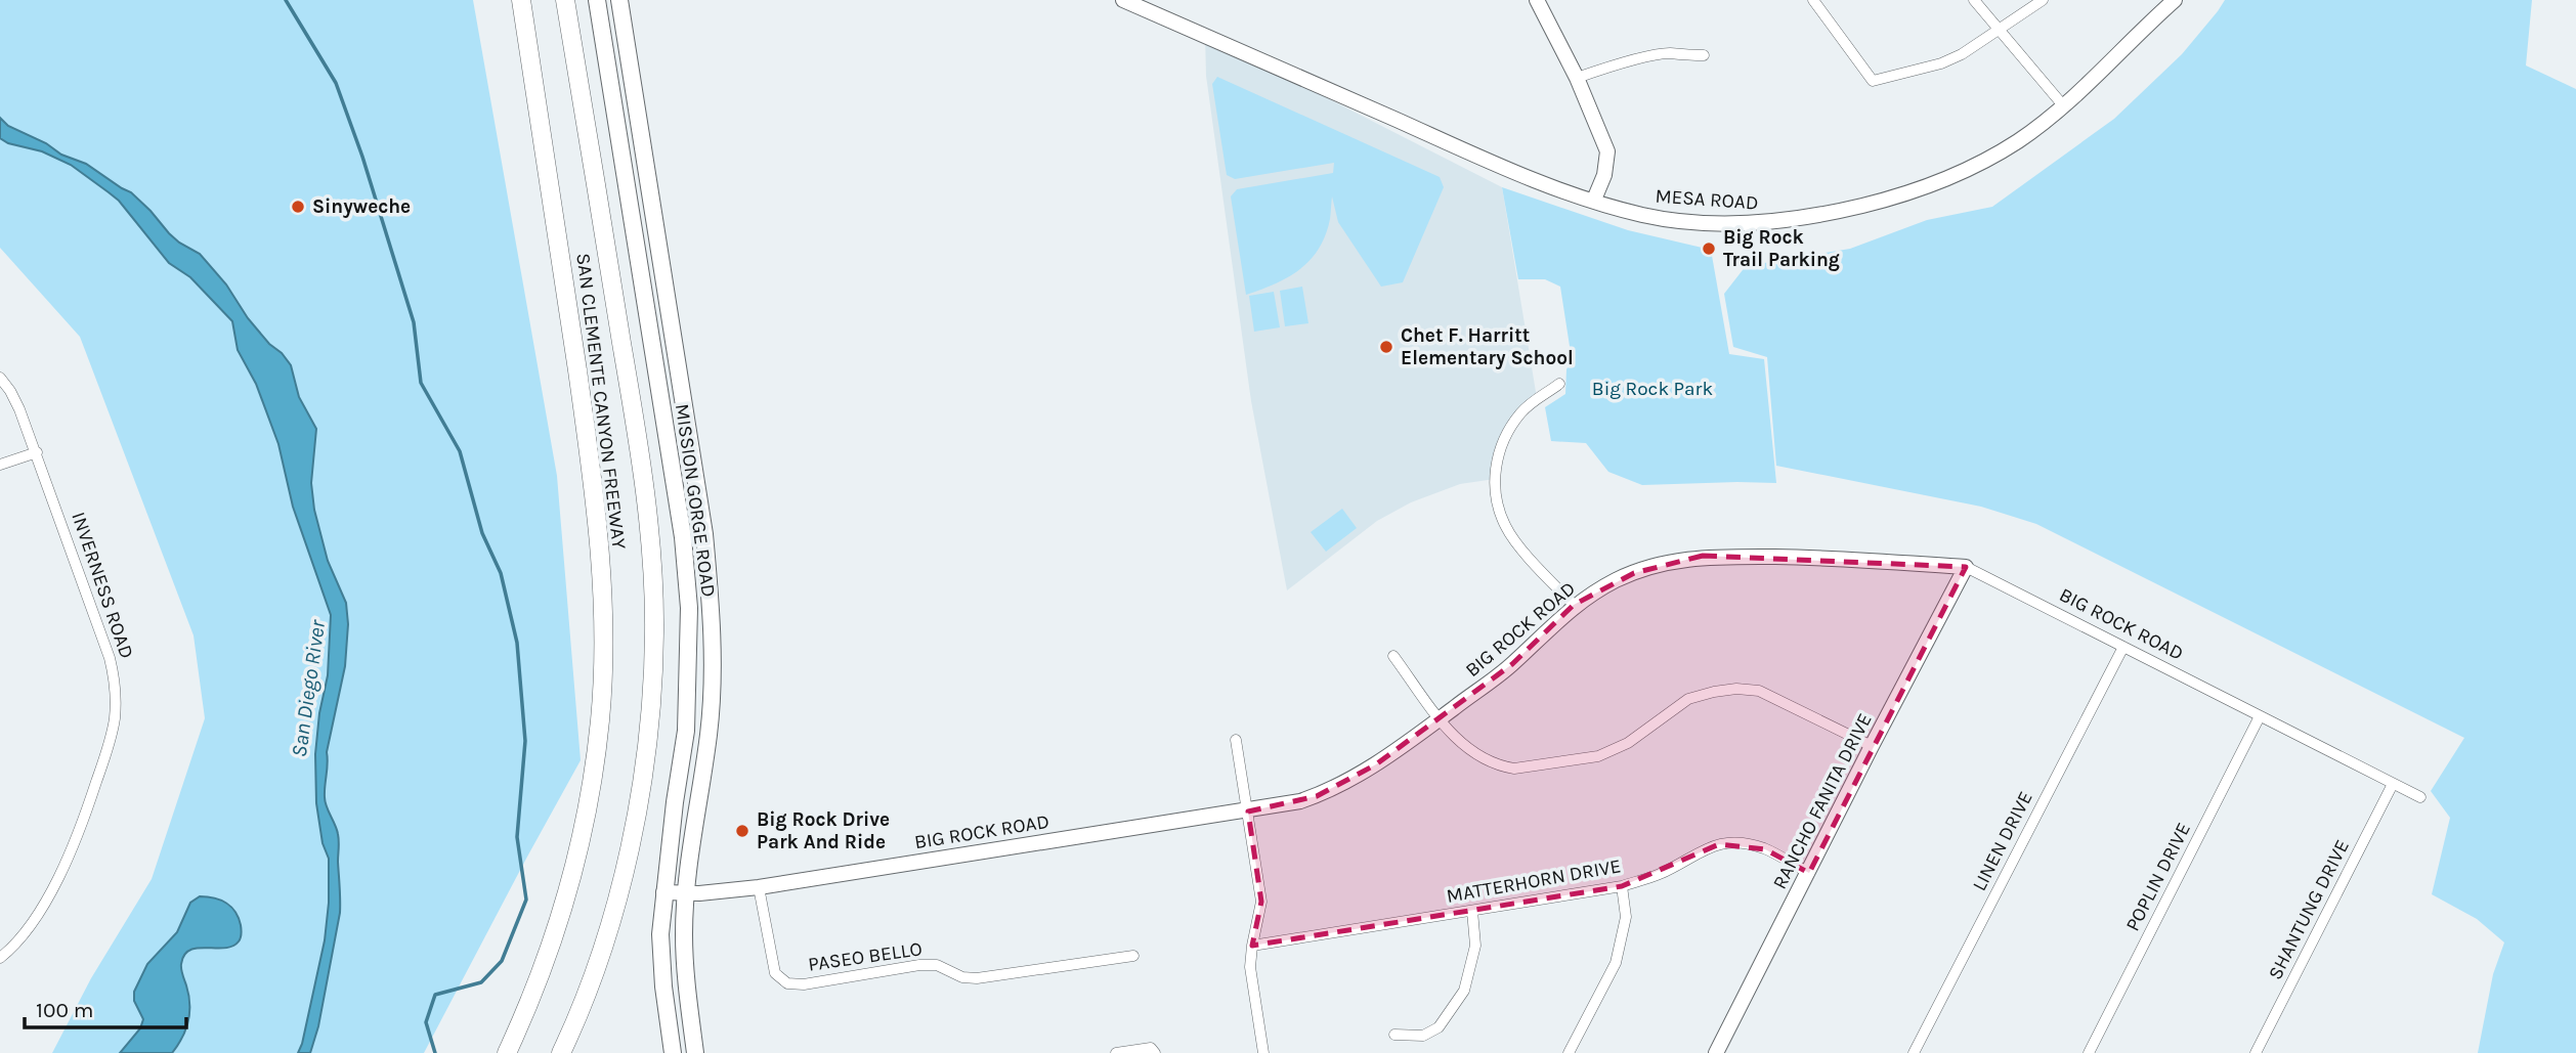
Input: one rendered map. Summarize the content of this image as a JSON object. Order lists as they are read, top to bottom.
{
  "streets": {
    "highway": ["SAN CLEMENTE CANYON FREEWAY"],
    "main road": ["MISSION GORGE ROAD"],
    "street": [
      "MESA ROAD",
      "INVERNESS ROAD",
      "BIG ROCK ROAD",
      "RANCHO FANITA DRIVE",
      "LINEN DRIVE",
      "POPLIN DRIVE",
      "MATTERHORN DRIVE",
      "SHANTUNG DRIVE",
      "PASEO BELLO"
    ]
  },
  "crossings": [
    ["MISSION GORGE ROAD", "BIG ROCK ROAD"],
    ["BIG ROCK ROAD", "RANCHO FANITA DRIVE"],
    ["BIG ROCK ROAD", "LINEN DRIVE"],
    ["BIG ROCK ROAD", "POPLIN DRIVE"],
    ["BIG ROCK ROAD", "SHANTUNG DRIVE"],
    ["BIG ROCK ROAD", "PASEO BELLO"],
    ["RANCHO FANITA DRIVE", "MATTERHORN DRIVE"]
  ],
  "water": ["San Diego River"],
  "parks": ["Big Rock Park"],
  "places": [
    "Sinyweche",
    "Big Rock Trail Parking",
    "Chet F. Harritt Elementary School",
    "Big Rock Drive Park And Ride"
  ],
  "scale_bar": "100 m"
}
